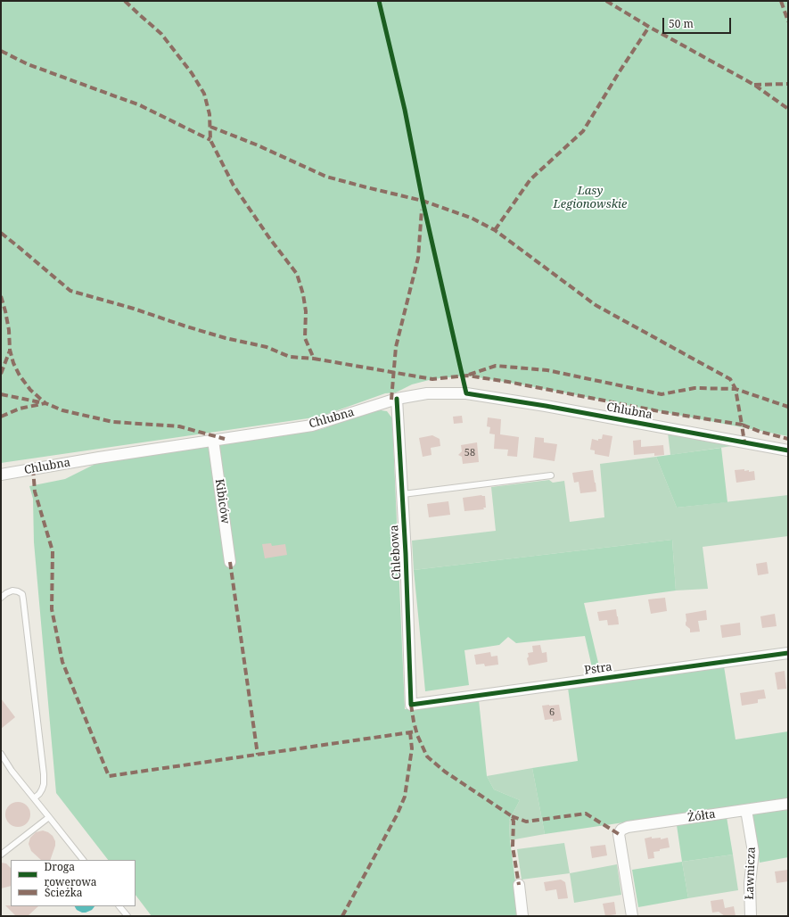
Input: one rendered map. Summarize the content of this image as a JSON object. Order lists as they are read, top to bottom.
{
  "streets": {
    "street": [
      "Chlubna",
      "Kibiców",
      "Chlebowa",
      "Pstra",
      "Żółta",
      "Ławnicza"
    ]
  },
  "crossings": [
    ["Chlubna", "Kibiców"],
    ["Chlubna", "Chlebowa"],
    ["Chlebowa", "Pstra"],
    ["Żółta", "Ławnicza"]
  ],
  "parks": ["Lasy Legionowskie"],
  "house_numbers": ["58", "6"],
  "legend": ["Droga rowerowa", "Ścieżka"],
  "scale_bar": "50 m"
}
